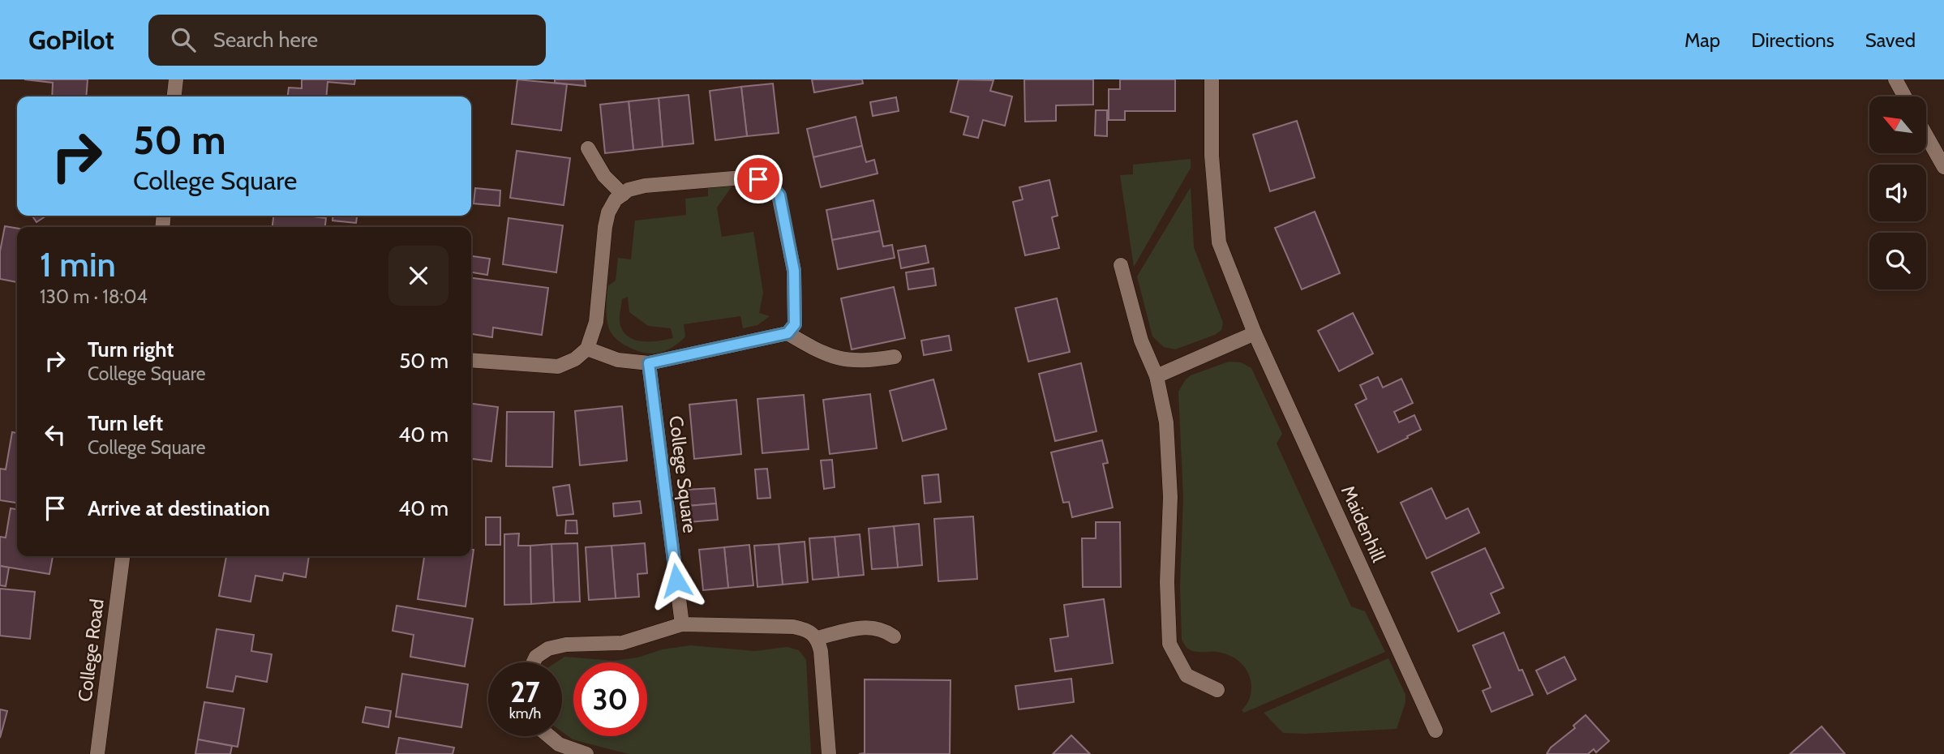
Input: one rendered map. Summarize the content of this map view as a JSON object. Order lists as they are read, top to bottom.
{
  "streets": {
    "street": ["College Square", "Maidenhill", "College Road"]
  },
  "north": "top left",
  "page": {
    "header": "GoPilot",
    "search": "Search here",
    "nav": ["Map", "Directions", "Saved"],
    "turn": ["50 m", "College Square"],
    "heading": ["1 min", "130 m · 18:04"],
    "list": [
      {
        "name": "Turn right",
        "note": "College Square",
        "value": "50 m"
      },
      {
        "name": "Turn left",
        "note": "College Square",
        "value": "40 m"
      },
      {
        "name": "Arrive at destination",
        "value": "40 m"
      }
    ],
    "speed": "27 km/h",
    "limit": "30"
  }
}
